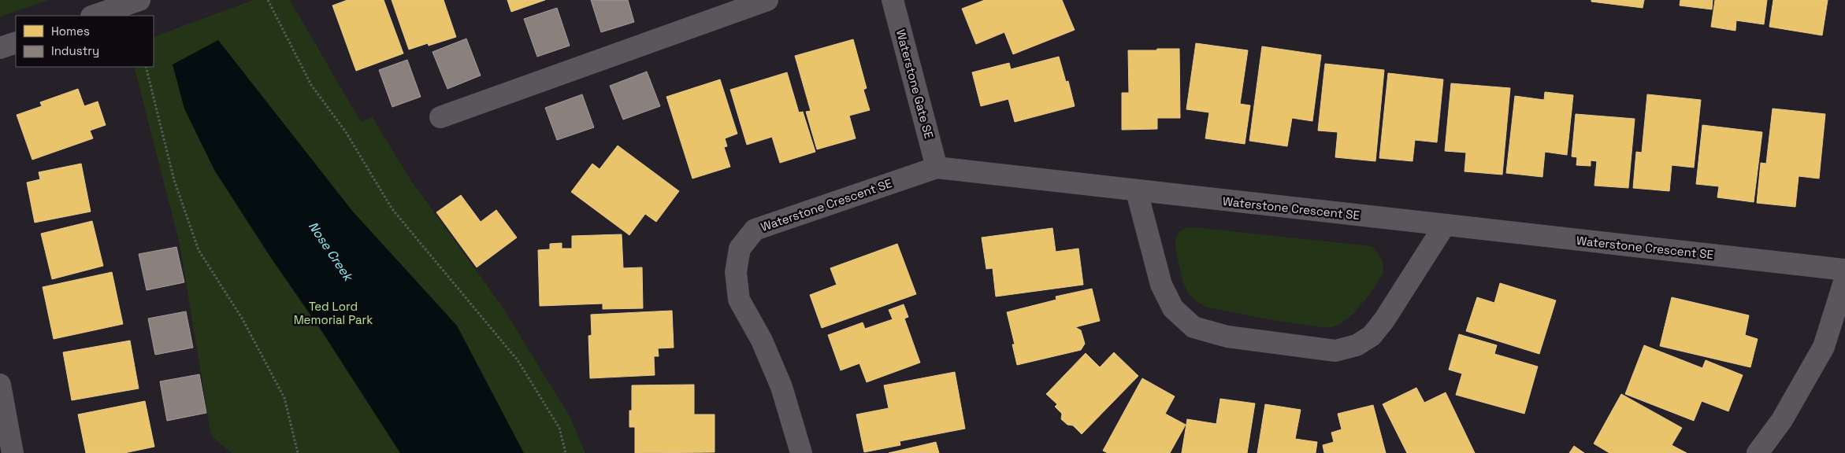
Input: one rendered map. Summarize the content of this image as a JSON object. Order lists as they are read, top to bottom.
{
  "streets": {
    "street": ["Waterstone Gate SE", "Waterstone Crescent SE"]
  },
  "crossings": [
    ["Waterstone Gate SE", "Waterstone Crescent SE"]
  ],
  "water": ["Nose Creek"],
  "parks": ["Ted Lord Memorial Park"],
  "legend": ["Homes", "Industry"]
}
